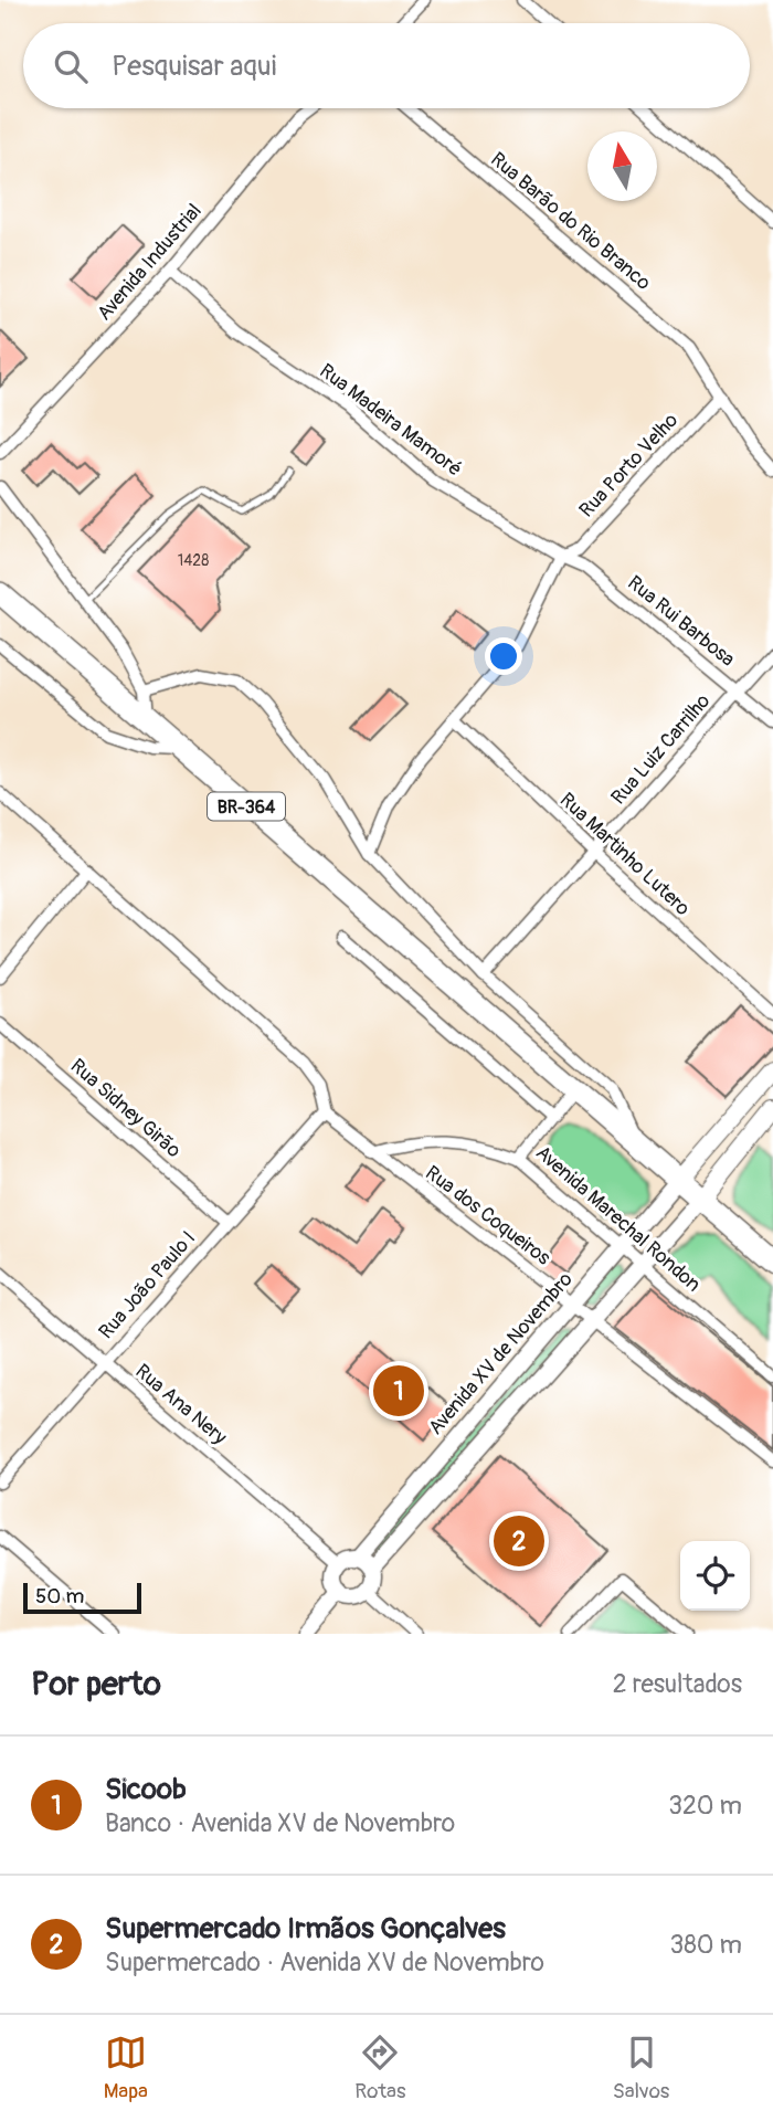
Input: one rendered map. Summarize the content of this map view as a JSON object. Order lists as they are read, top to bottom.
{
  "streets": {
    "highway": ["BR-364"],
    "street": [
      "Rua Barão do Rio Branco",
      "Avenida Industrial",
      "Rua Madeira Mamoré",
      "Rua Porto Velho",
      "Rua Rui Barbosa",
      "Rua Luiz Carrilho",
      "Rua Martinho Lutero",
      "Rua Sidney Girão",
      "Rua dos Coqueiros",
      "Avenida Marechal Rondon",
      "Rua João Paulo I",
      "Avenida XV de Novembro",
      "Rua Ana Nery"
    ]
  },
  "crossings": [
    ["Rua Barão do Rio Branco", "Rua Porto Velho"],
    ["Avenida Industrial", "Rua Madeira Mamoré"],
    ["Rua Madeira Mamoré", "Rua Porto Velho"],
    ["Rua Madeira Mamoré", "Rua Rui Barbosa"],
    ["Rua Porto Velho", "Rua Rui Barbosa"],
    ["Rua Rui Barbosa", "Rua Luiz Carrilho"],
    ["Rua Luiz Carrilho", "Rua Martinho Lutero"],
    ["BR-364", "Avenida XV de Novembro"],
    ["Rua Sidney Girão", "Rua João Paulo I"],
    ["Rua dos Coqueiros", "Avenida Marechal Rondon"],
    ["Rua dos Coqueiros", "Rua João Paulo I"],
    ["Rua dos Coqueiros", "Avenida XV de Novembro"],
    ["Avenida Marechal Rondon", "Avenida XV de Novembro"],
    ["Rua João Paulo I", "Rua Ana Nery"],
    ["Avenida XV de Novembro", "Rua Ana Nery"]
  ],
  "house_numbers": ["1428"],
  "scale_bar": "50 m",
  "north": "top",
  "page": {
    "search": "Pesquisar aqui",
    "pins": ["1", "2"],
    "scale": "50 m",
    "heading": ["Por perto", "2 resultados"],
    "list": [
      {
        "mark": "1",
        "name": "Sicoob",
        "note": "Banco · Avenida XV de Novembro",
        "value": "320 m"
      },
      {
        "mark": "2",
        "name": "Supermercado Irmãos Gonçalves",
        "note": "Supermercado · Avenida XV de Novembro",
        "value": "380 m"
      }
    ],
    "nav": ["Mapa", "Rotas", "Salvos"]
  }
}
